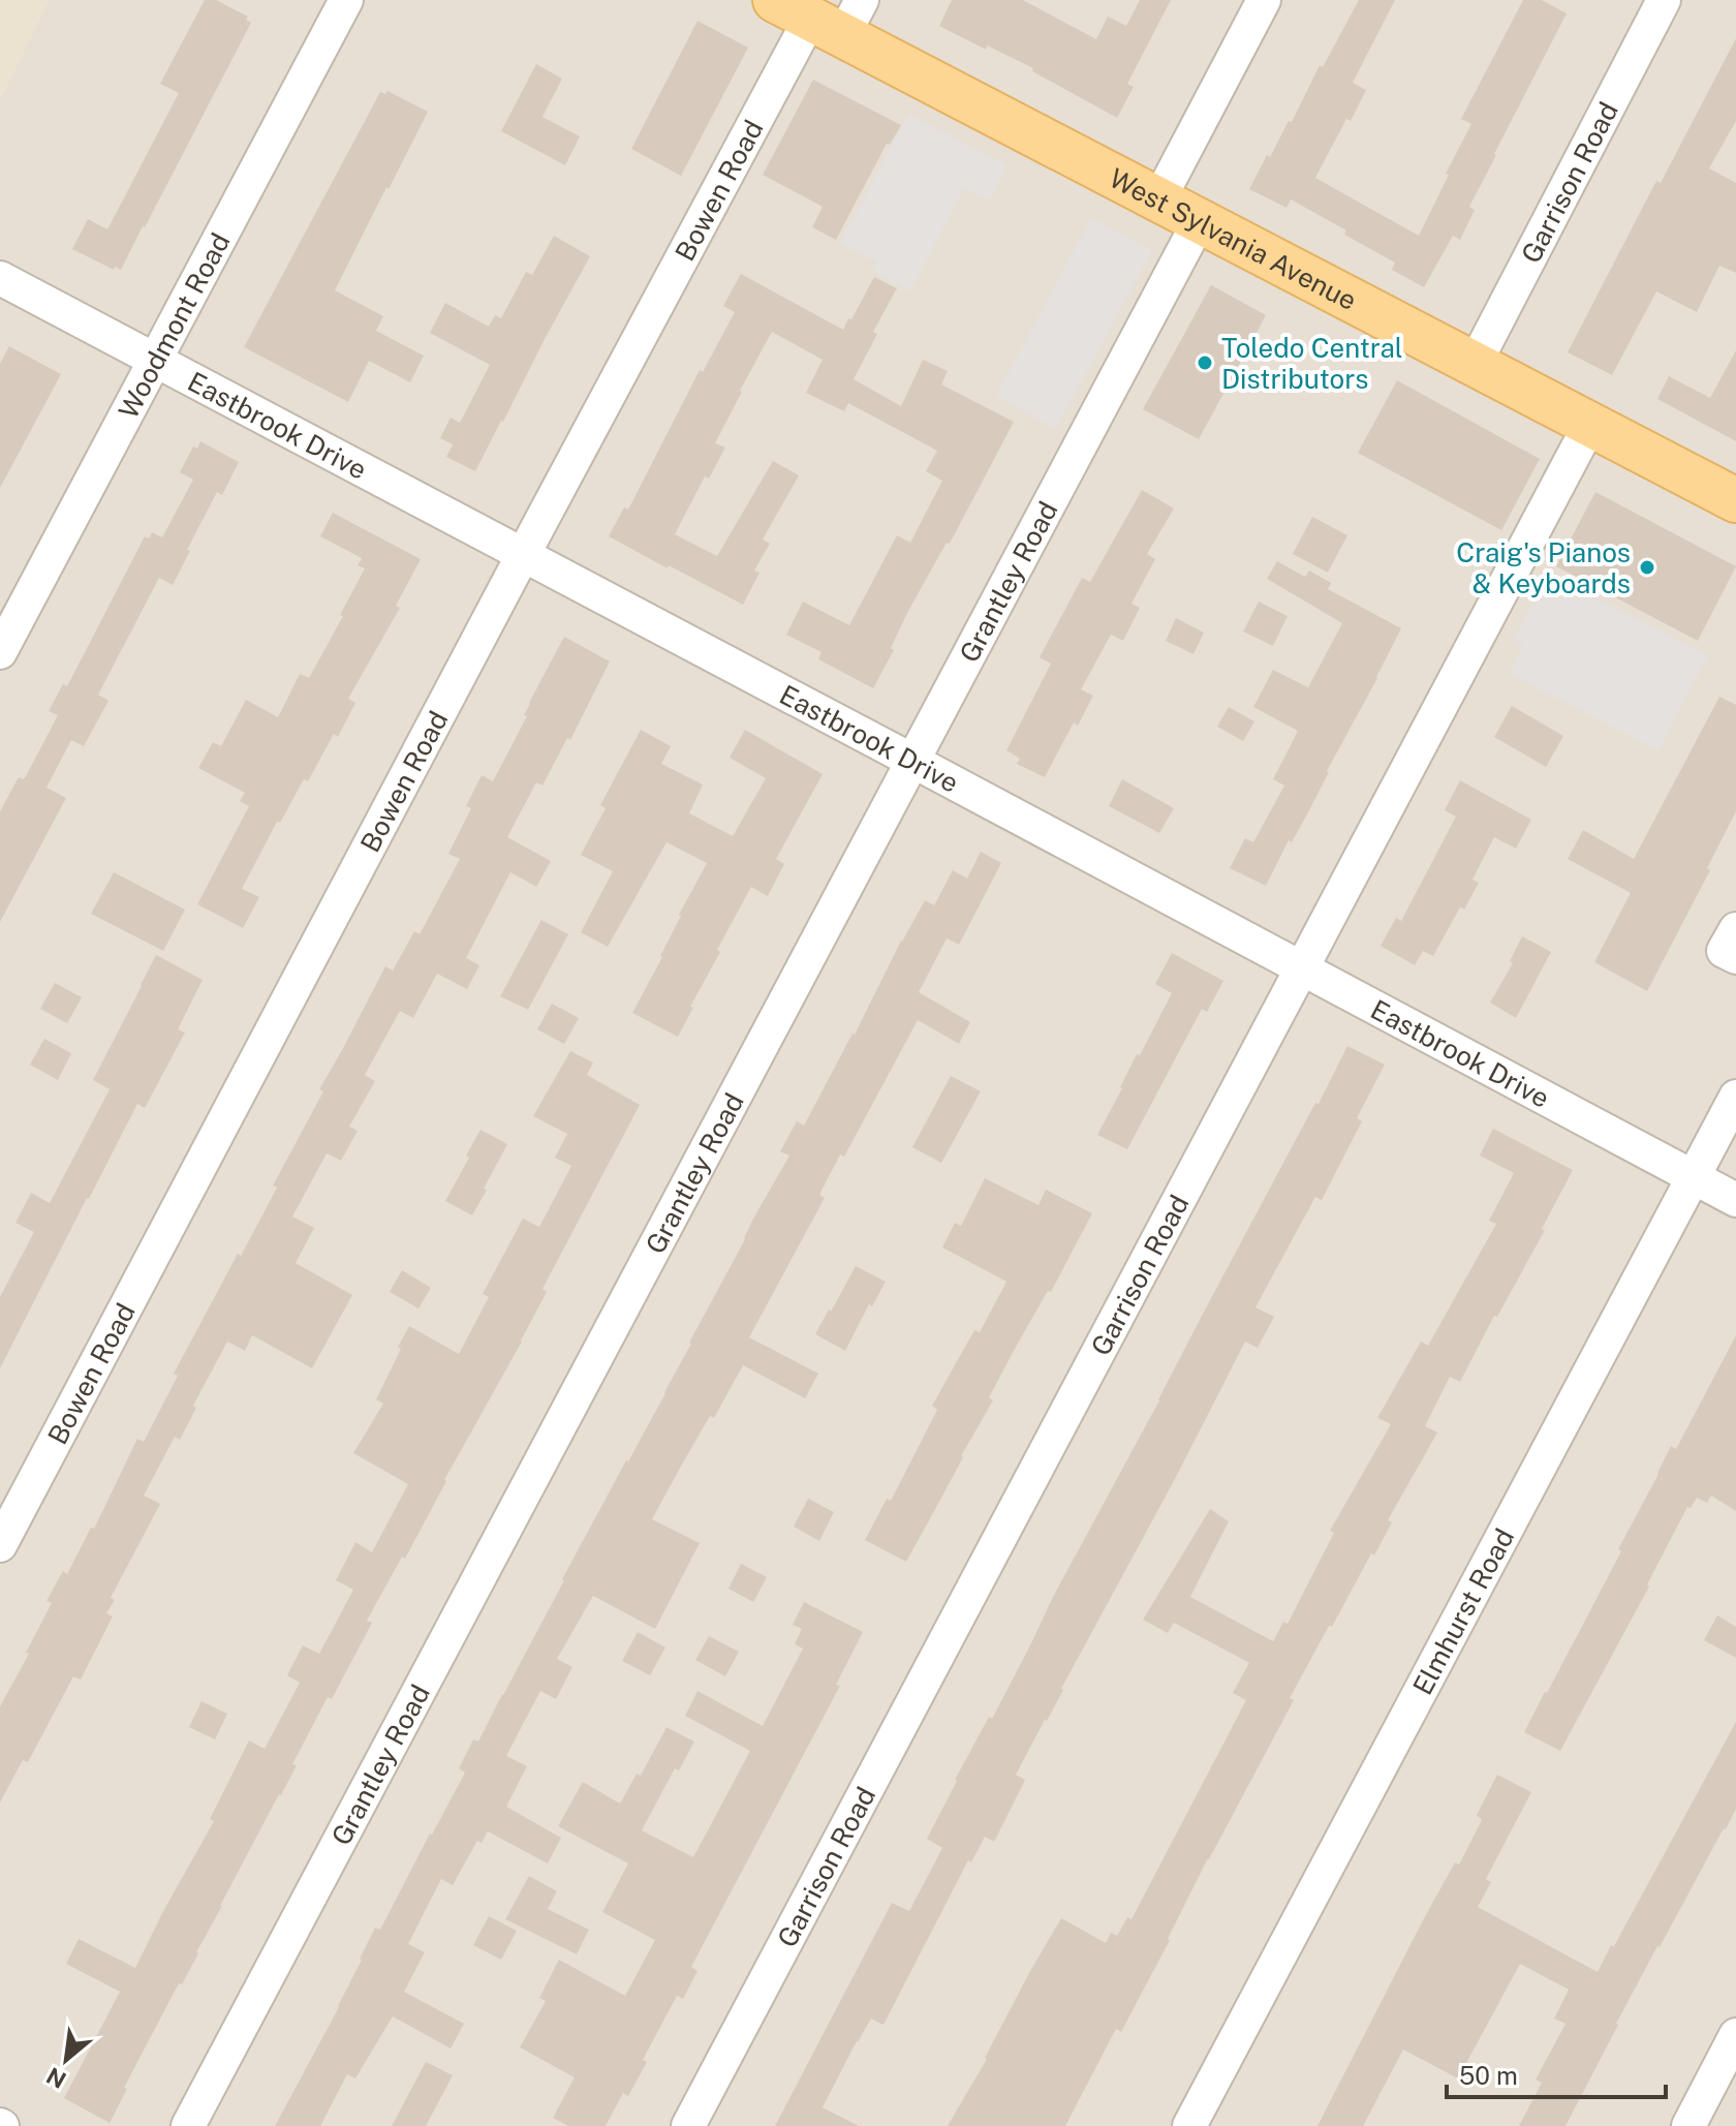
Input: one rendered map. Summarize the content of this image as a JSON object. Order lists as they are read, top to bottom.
{
  "streets": {
    "main road": ["West Sylvania Avenue"],
    "street": [
      "Garrison Road",
      "Bowen Road",
      "Woodmont Road",
      "Eastbrook Drive",
      "Grantley Road",
      "Elmhurst Road"
    ]
  },
  "crossings": [
    ["Garrison Road", "West Sylvania Avenue"],
    ["Garrison Road", "Eastbrook Drive"],
    ["Bowen Road", "West Sylvania Avenue"],
    ["Bowen Road", "Eastbrook Drive"],
    ["West Sylvania Avenue", "Grantley Road"],
    ["Woodmont Road", "Eastbrook Drive"],
    ["Eastbrook Drive", "Grantley Road"],
    ["Eastbrook Drive", "Elmhurst Road"]
  ],
  "places": ["Toledo Central Distributors", "Craig's Pianos & Keyboards"],
  "scale_bar": "50 m",
  "north": "bottom left"
}
